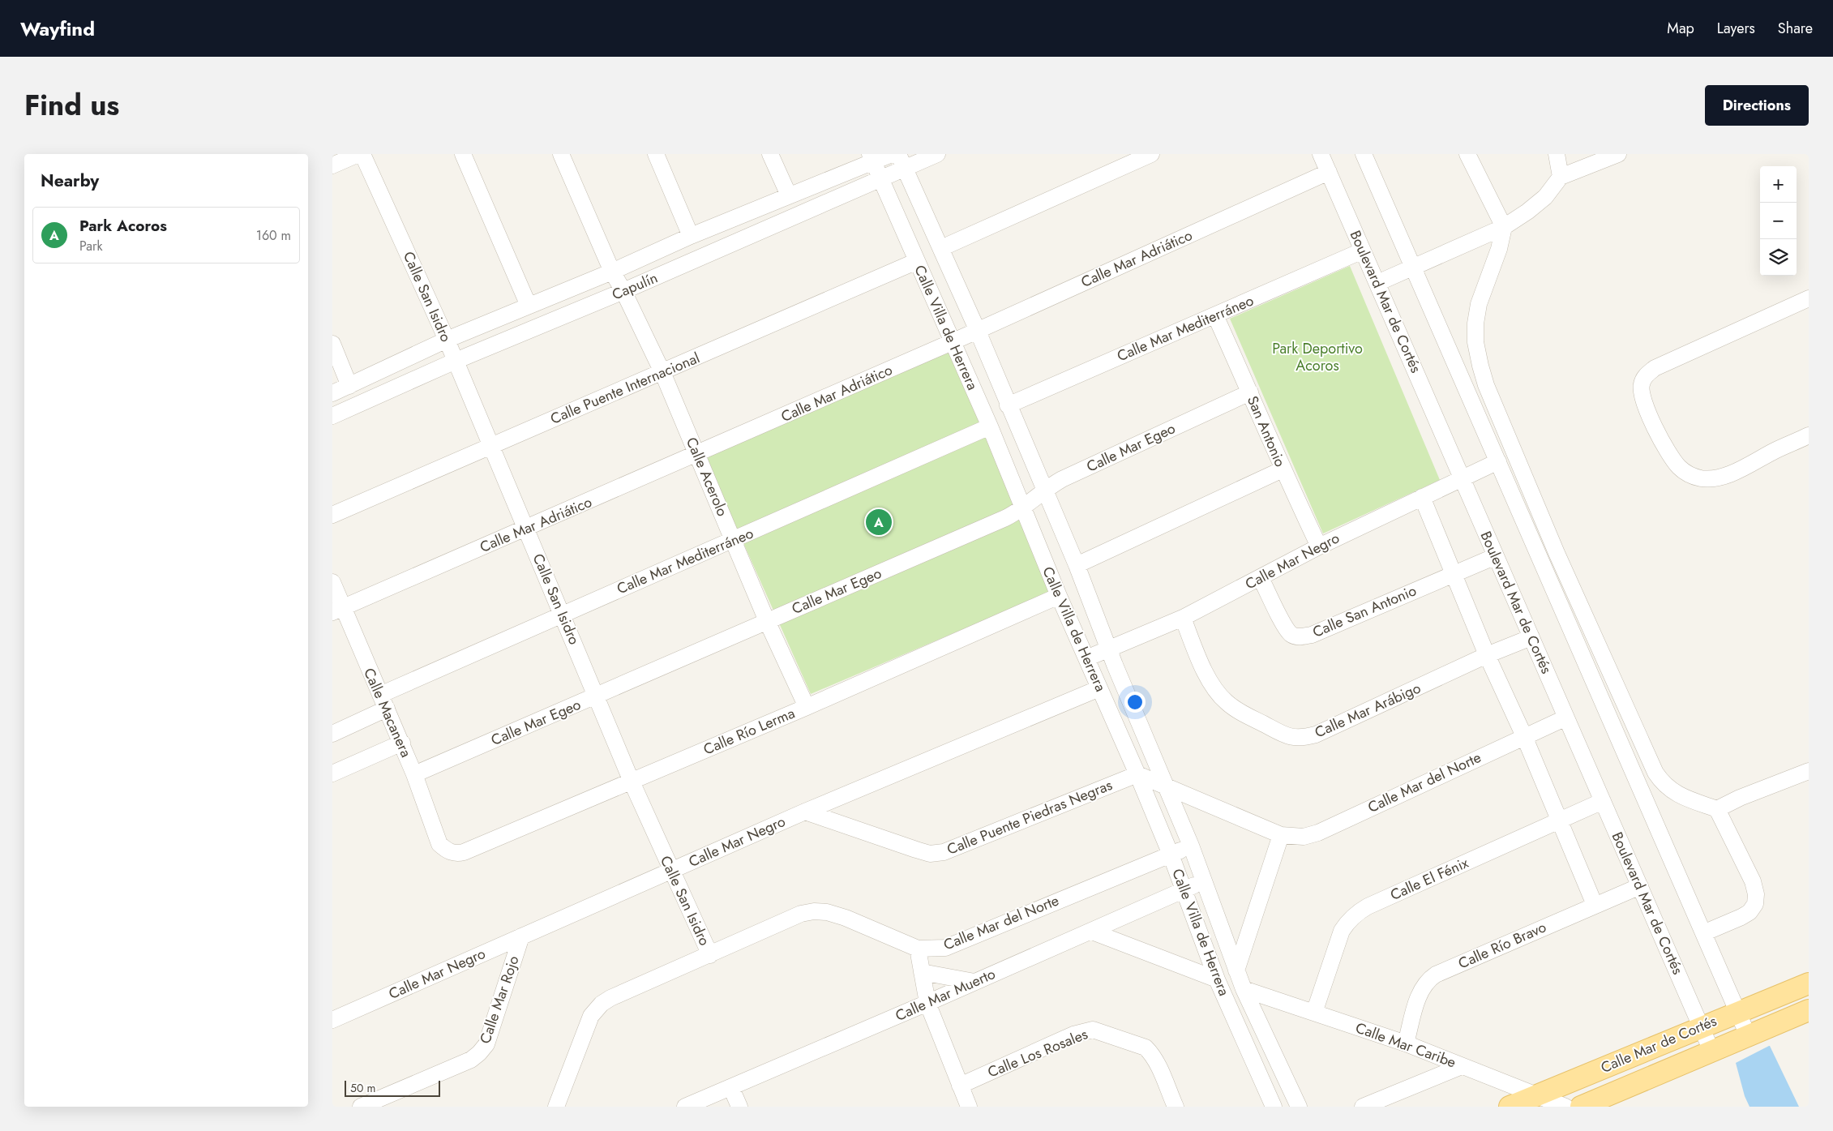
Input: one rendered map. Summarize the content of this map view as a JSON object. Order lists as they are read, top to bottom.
{
  "streets": {
    "main road": ["Calle Mar de Cortés"],
    "street": [
      "Calle Mar Adriático",
      "Capulín",
      "Calle San Isidro",
      "Boulevard Mar de Cortés",
      "Calle Villa de Herrera",
      "Calle Mar Mediterráneo",
      "Calle Puente Internacional",
      "San Antonio",
      "Calle Mar Egeo",
      "Calle Acerolo",
      "Calle Mar Negro",
      "Calle San Antonio",
      "Calle Mar Arábigo",
      "Calle Macanera",
      "Calle Río Lerma",
      "Calle Mar del Norte",
      "Calle Puente Piedras Negras",
      "Calle El Fénix",
      "Calle Río Bravo",
      "Calle Mar Muerto",
      "Calle Mar Rojo",
      "Calle Mar Caribe",
      "Calle Los Rosales"
    ]
  },
  "crossings": [
    ["Calle Mar Adriático", "Calle San Isidro"],
    ["Calle Mar Adriático", "Boulevard Mar de Cortés"],
    ["Calle Mar Adriático", "Calle Villa de Herrera"],
    ["Calle Mar Adriático", "Calle Acerolo"],
    ["Calle Mar Adriático", "Calle Macanera"],
    ["Capulín", "Calle San Isidro"],
    ["Capulín", "Calle Villa de Herrera"],
    ["Capulín", "Calle Acerolo"],
    ["Calle San Isidro", "Calle Mar Mediterráneo"],
    ["Calle San Isidro", "Calle Puente Internacional"],
    ["Calle San Isidro", "Calle Mar Egeo"],
    ["Calle San Isidro", "Calle Mar Negro"],
    ["Calle San Isidro", "Calle Río Lerma"],
    ["Calle San Isidro", "Calle Mar del Norte"],
    ["Boulevard Mar de Cortés", "Calle Mar Mediterráneo"],
    ["Boulevard Mar de Cortés", "Calle Mar Negro"],
    ["Boulevard Mar de Cortés", "Calle San Antonio"],
    ["Boulevard Mar de Cortés", "Calle Mar Arábigo"],
    ["Boulevard Mar de Cortés", "Calle Mar del Norte"],
    ["Boulevard Mar de Cortés", "Calle El Fénix"],
    ["Boulevard Mar de Cortés", "Calle Río Bravo"],
    ["Boulevard Mar de Cortés", "Calle Mar de Cortés"],
    ["Calle Villa de Herrera", "Calle Mar Mediterráneo"],
    ["Calle Villa de Herrera", "Calle Puente Internacional"],
    ["Calle Villa de Herrera", "Calle Mar Egeo"],
    ["Calle Villa de Herrera", "Calle Mar Negro"],
    ["Calle Villa de Herrera", "Calle Río Lerma"],
    ["Calle Villa de Herrera", "Calle Mar del Norte"],
    ["Calle Villa de Herrera", "Calle Puente Piedras Negras"],
    ["Calle Villa de Herrera", "Calle Mar Muerto"],
    ["Calle Villa de Herrera", "Calle Mar Caribe"],
    ["Calle Mar Mediterráneo", "San Antonio"],
    ["Calle Mar Mediterráneo", "Calle Acerolo"],
    ["Calle Mar Mediterráneo", "Calle Macanera"],
    ["Calle Puente Internacional", "Calle Acerolo"],
    ["San Antonio", "Calle Mar Egeo"],
    ["San Antonio", "Calle Mar Negro"],
    ["Calle Mar Egeo", "Calle Acerolo"],
    ["Calle Mar Egeo", "Calle Macanera"],
    ["Calle Acerolo", "Calle Río Lerma"],
    ["Calle Mar Negro", "Calle San Antonio"],
    ["Calle Mar Negro", "Calle Mar Arábigo"],
    ["Calle Mar Negro", "Calle Puente Piedras Negras"],
    ["Calle Mar Negro", "Calle Mar Rojo"],
    ["Calle Macanera", "Calle Río Lerma"],
    ["Calle Mar del Norte", "Calle Puente Piedras Negras"],
    ["Calle El Fénix", "Calle Mar Caribe"],
    ["Calle Río Bravo", "Calle Mar Caribe"],
    ["Calle Mar de Cortés", "Calle Mar Caribe"]
  ],
  "parks": ["Park Deportivo Acoros"],
  "scale_bar": "50 m",
  "page": {
    "header": "Wayfind",
    "nav": ["Map", "Layers", "Share"],
    "title": "Find us",
    "buttons": "Directions",
    "heading": "Nearby",
    "map_buttons": ["+", "−"],
    "list": [
      {
        "mark": "A",
        "name": "Park Acoros",
        "note": "Park",
        "value": "160 m"
      }
    ],
    "pins": "A",
    "scale": "50 m"
  }
}
